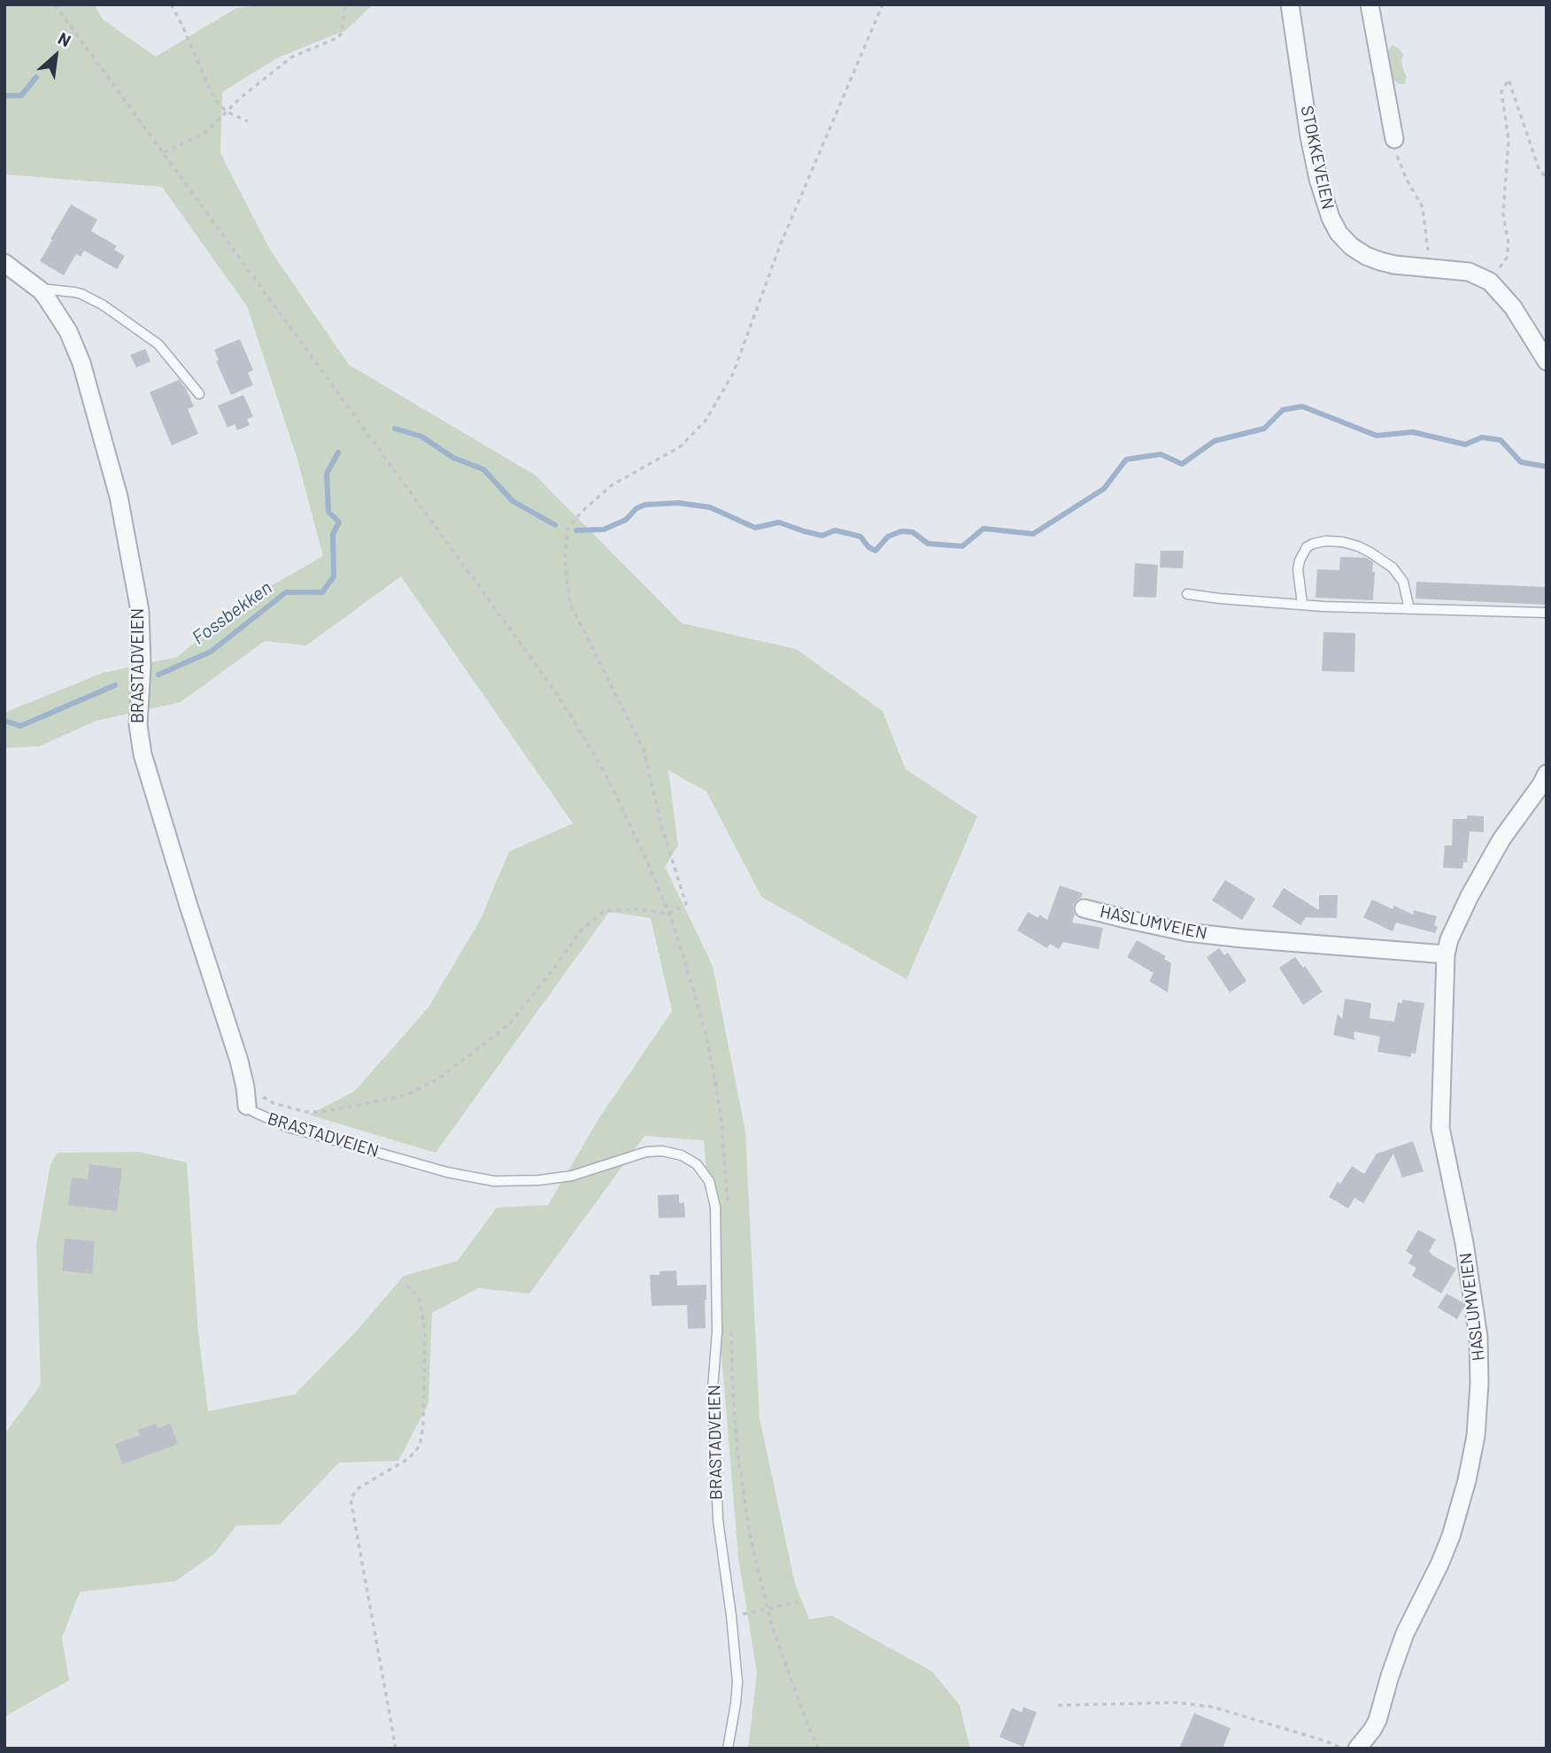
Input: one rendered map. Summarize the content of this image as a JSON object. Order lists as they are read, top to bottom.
{
  "streets": {
    "street": ["STOKKEVEIEN", "BRASTADVEIEN", "HASLUMVEIEN"]
  },
  "water": ["Fossbekken"],
  "north": "top right"
}
